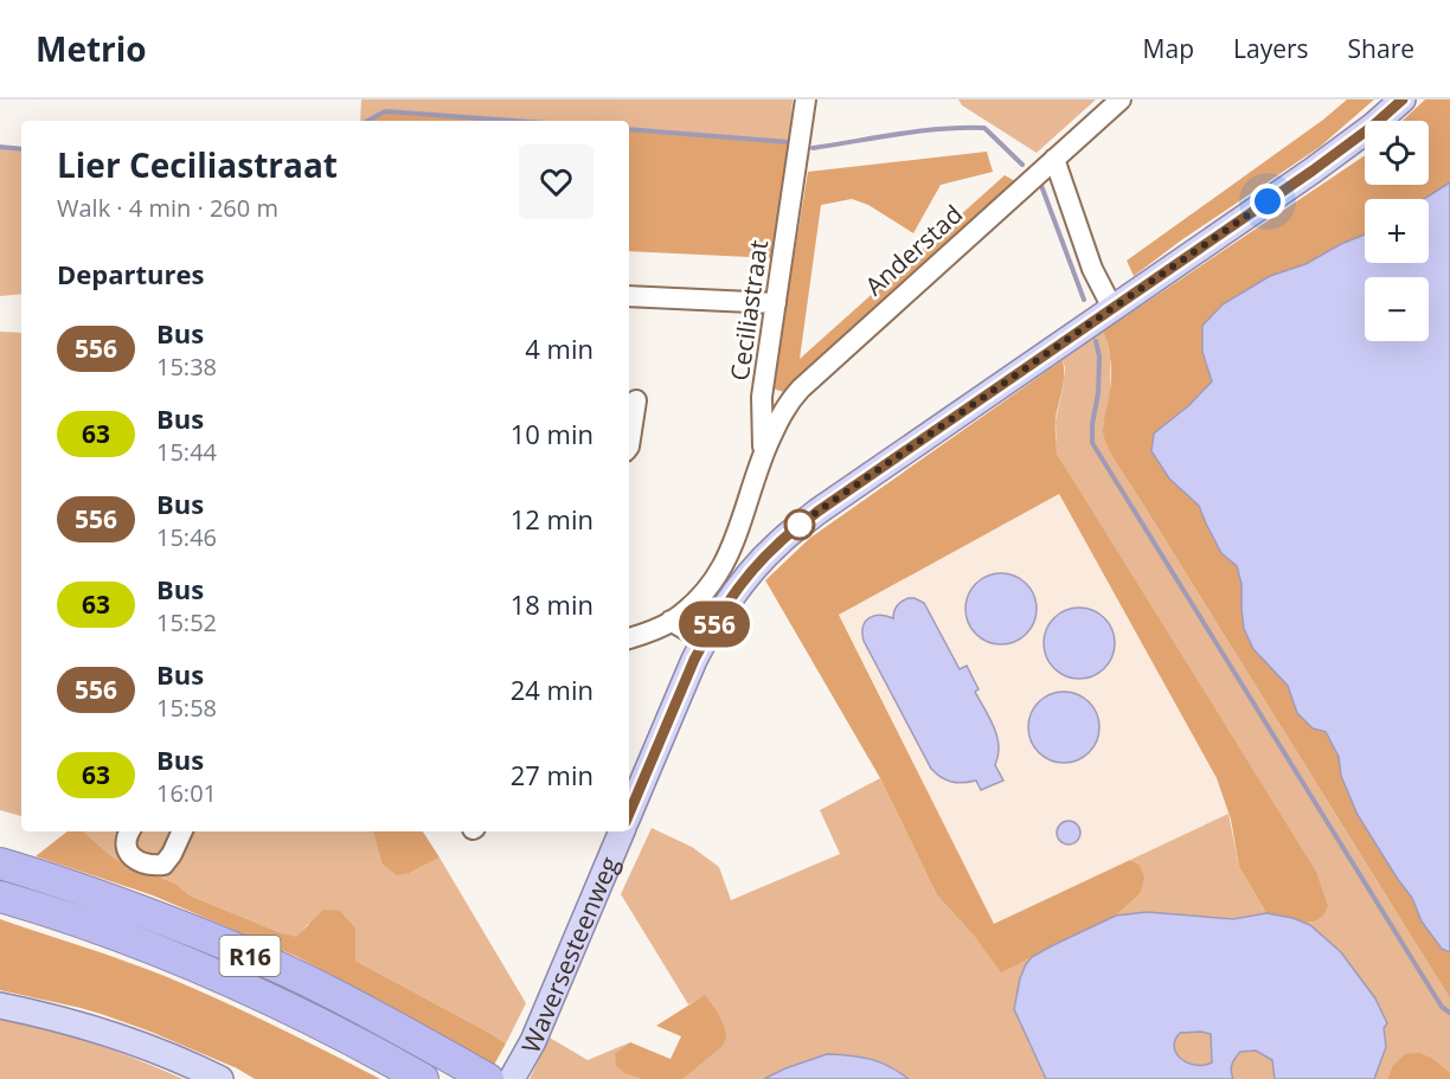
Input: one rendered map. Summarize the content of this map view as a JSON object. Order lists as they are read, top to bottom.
{
  "streets": {
    "highway": ["R16"],
    "main road": ["Waversesteenweg"],
    "street": ["Anderstad", "Ceciliastraat"]
  },
  "crossings": [
    ["Anderstad", "Ceciliastraat"]
  ],
  "lines": ["bus line 556"],
  "page": {
    "header": "Metrio",
    "nav": ["Map", "Layers", "Share"],
    "on_map": "556",
    "map_buttons": ["+", "−"],
    "heading": [
      ["Lier Ceciliastraat", "Walk · 4 min · 260 m"],
      "Departures"
    ],
    "list": [
      {
        "mark": "556",
        "name": "Bus",
        "note": "15:38",
        "value": "4 min"
      },
      {
        "mark": "63",
        "name": "Bus",
        "note": "15:44",
        "value": "10 min"
      },
      {
        "mark": "556",
        "name": "Bus",
        "note": "15:46",
        "value": "12 min"
      },
      {
        "mark": "63",
        "name": "Bus",
        "note": "15:52",
        "value": "18 min"
      },
      {
        "mark": "556",
        "name": "Bus",
        "note": "15:58",
        "value": "24 min"
      },
      {
        "mark": "63",
        "name": "Bus",
        "note": "16:01",
        "value": "27 min"
      }
    ]
  }
}
